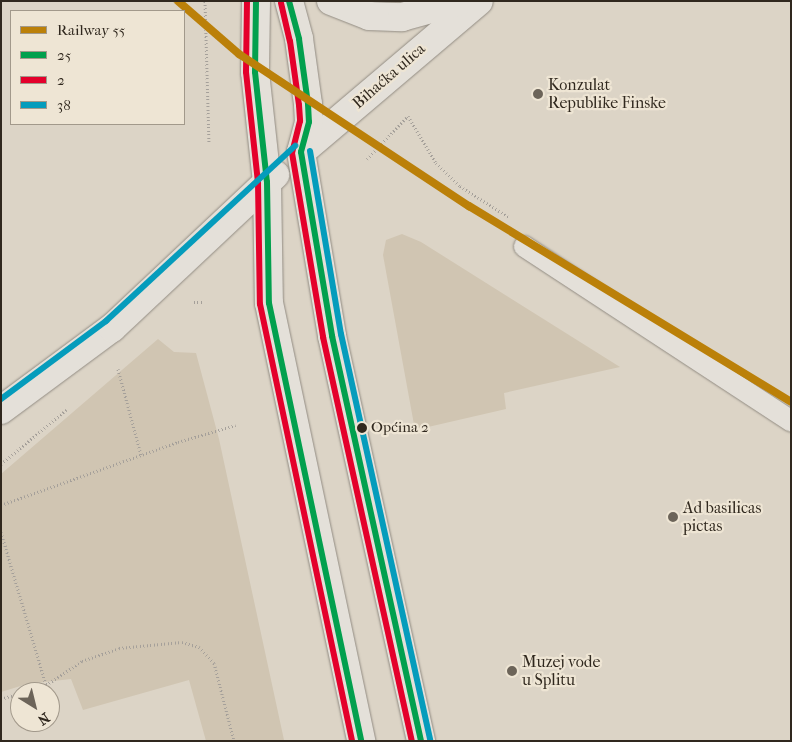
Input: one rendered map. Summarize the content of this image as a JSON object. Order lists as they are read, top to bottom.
{
  "streets": {
    "street": ["Bihaćka ulica"]
  },
  "places": [
    "Konzulat Republike Finske",
    "Općina 2",
    "Ad basilicas pictas",
    "Muzej vode u Splitu"
  ],
  "lines": [
    "rail line 55",
    "transit line 25",
    "transit line 2",
    "transit line 38"
  ],
  "legend": [
    "Railway 55",
    "25",
    "2",
    "38"
  ],
  "north": "bottom right"
}
